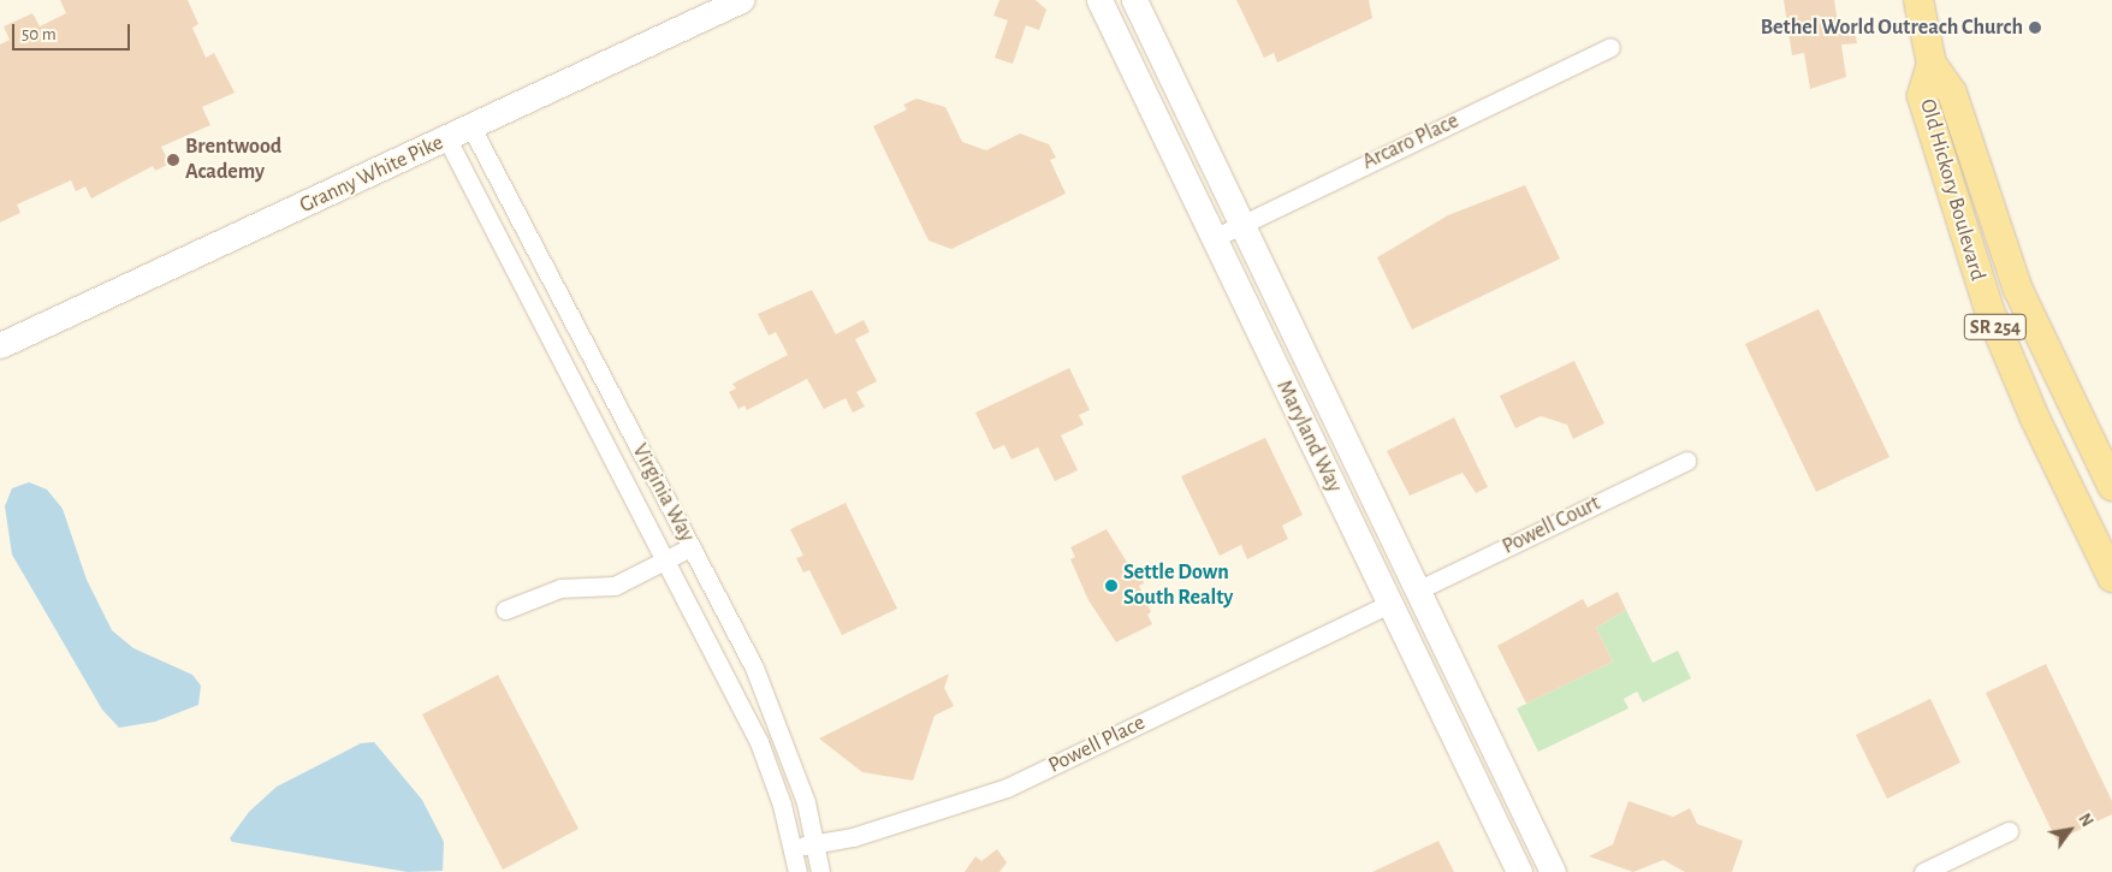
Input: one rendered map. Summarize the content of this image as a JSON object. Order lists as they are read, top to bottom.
{
  "streets": {
    "main road": [
      "Granny White Pike",
      "Old Hickory Boulevard",
      "SR 254",
      "Maryland Way"
    ],
    "street": [
      "Arcaro Place",
      "Virginia Way",
      "Powell Court",
      "Powell Place"
    ]
  },
  "crossings": [
    ["Arcaro Place", "Maryland Way"],
    ["Granny White Pike", "Virginia Way"],
    ["Maryland Way", "Powell Court"],
    ["Maryland Way", "Powell Place"],
    ["Virginia Way", "Powell Place"]
  ],
  "places": ["Bethel World Outreach Church", "Brentwood Academy", "Settle Down South Realty"],
  "scale_bar": "50 m",
  "north": "top right"
}
